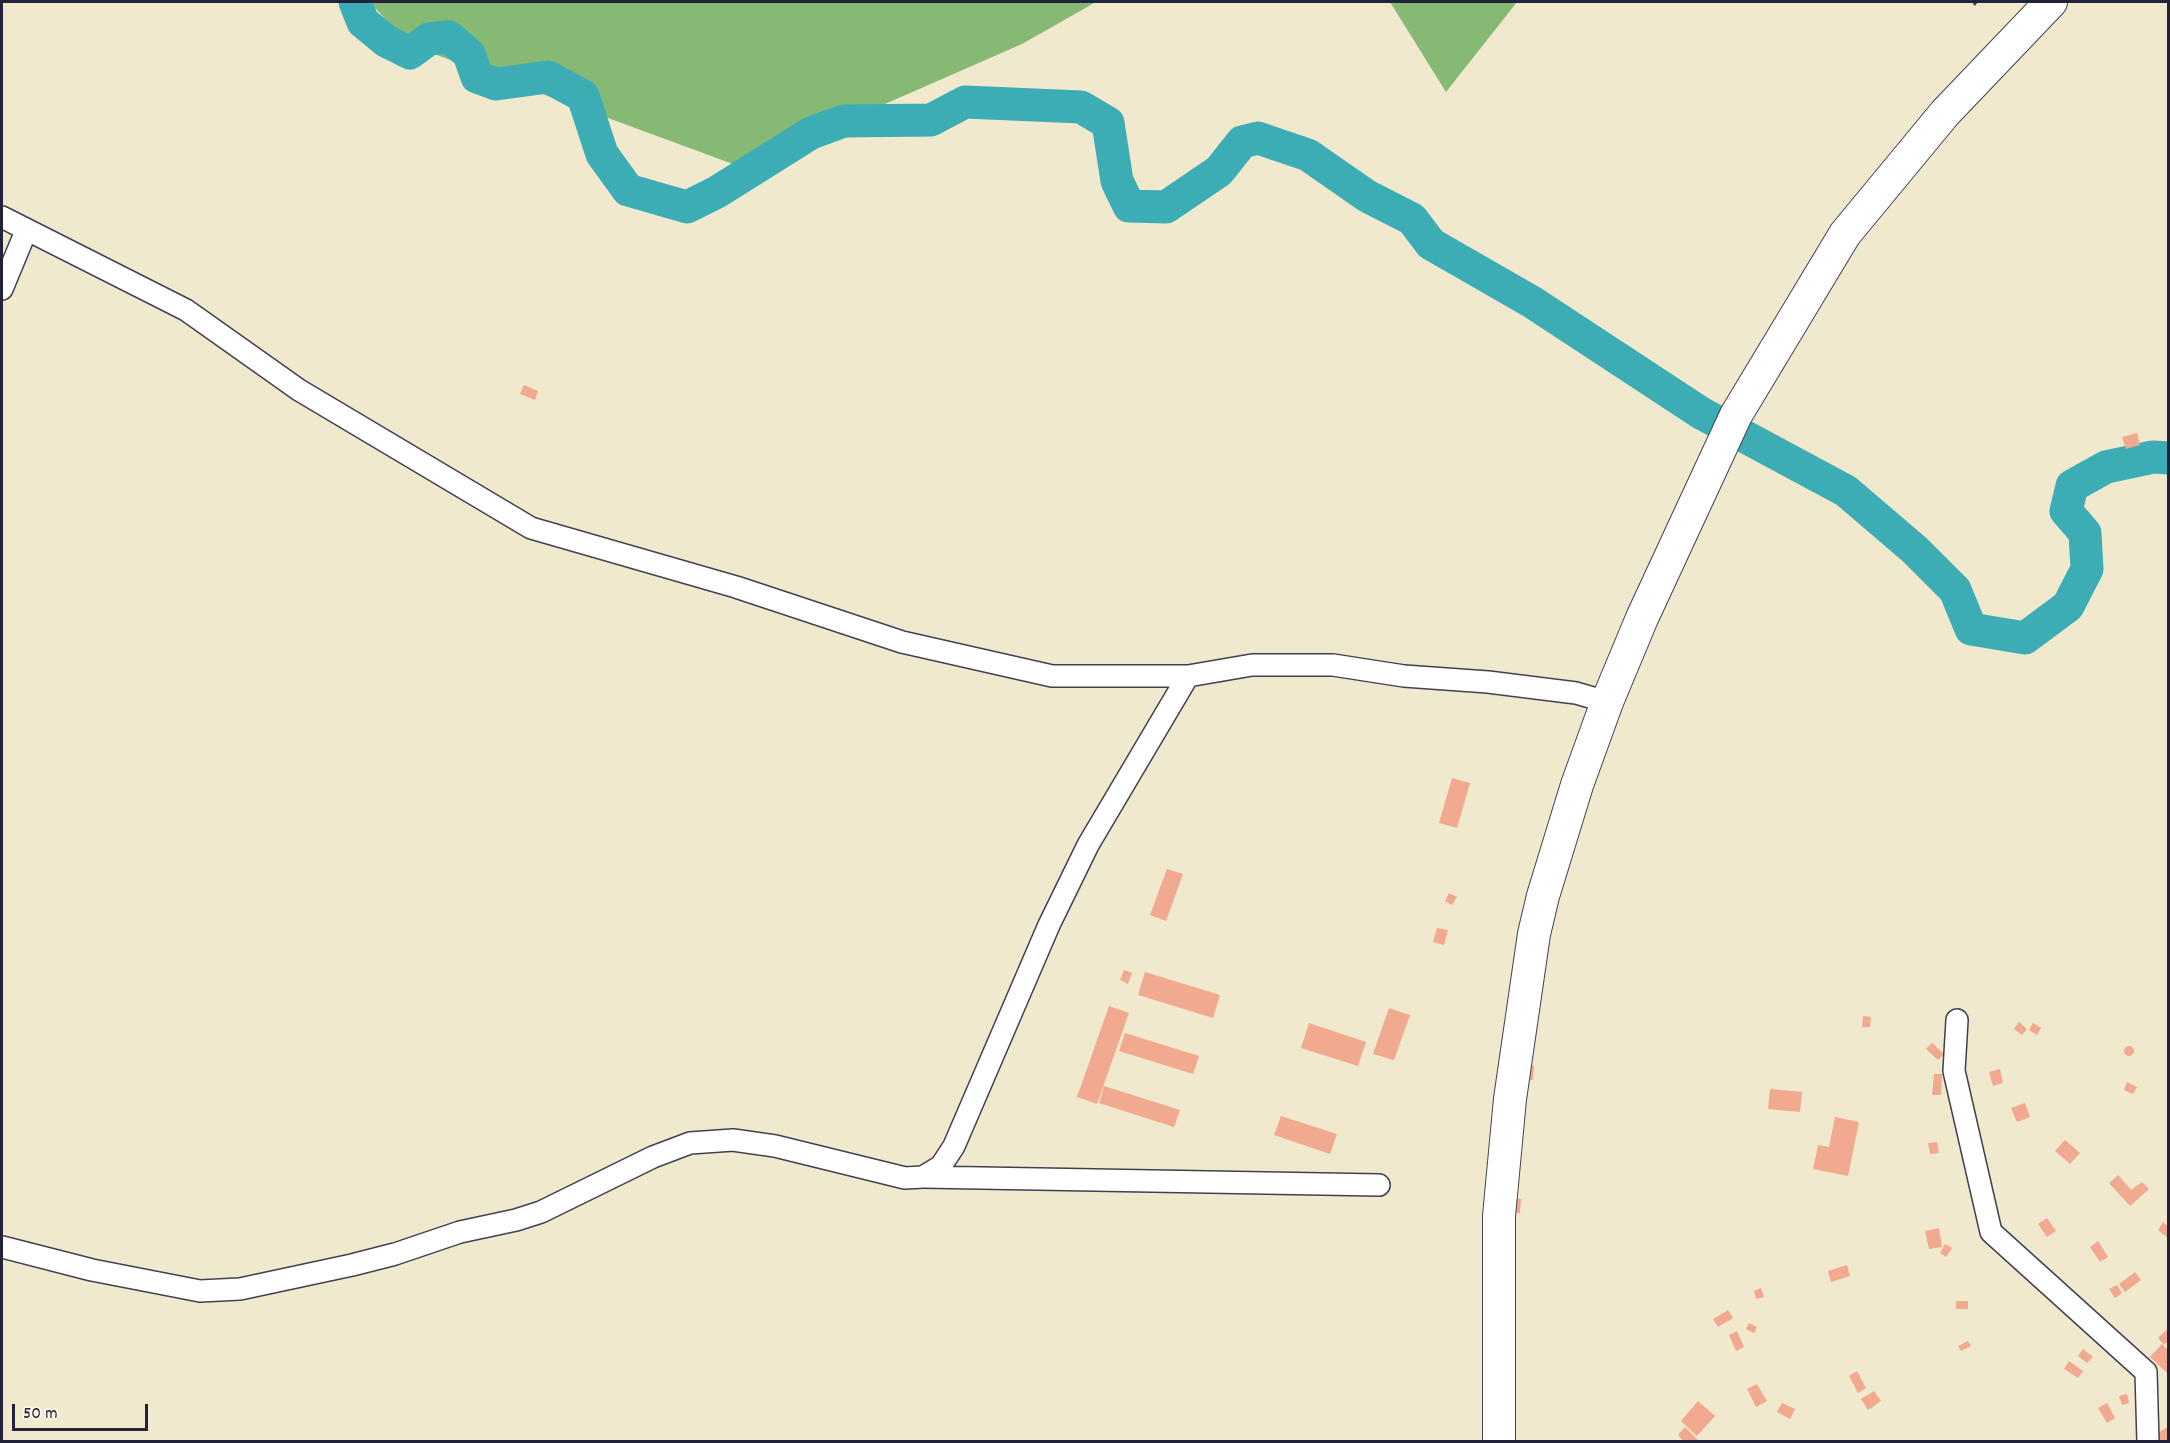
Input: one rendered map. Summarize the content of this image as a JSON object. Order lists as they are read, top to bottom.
{
  "scale_bar": "50 m"
}
